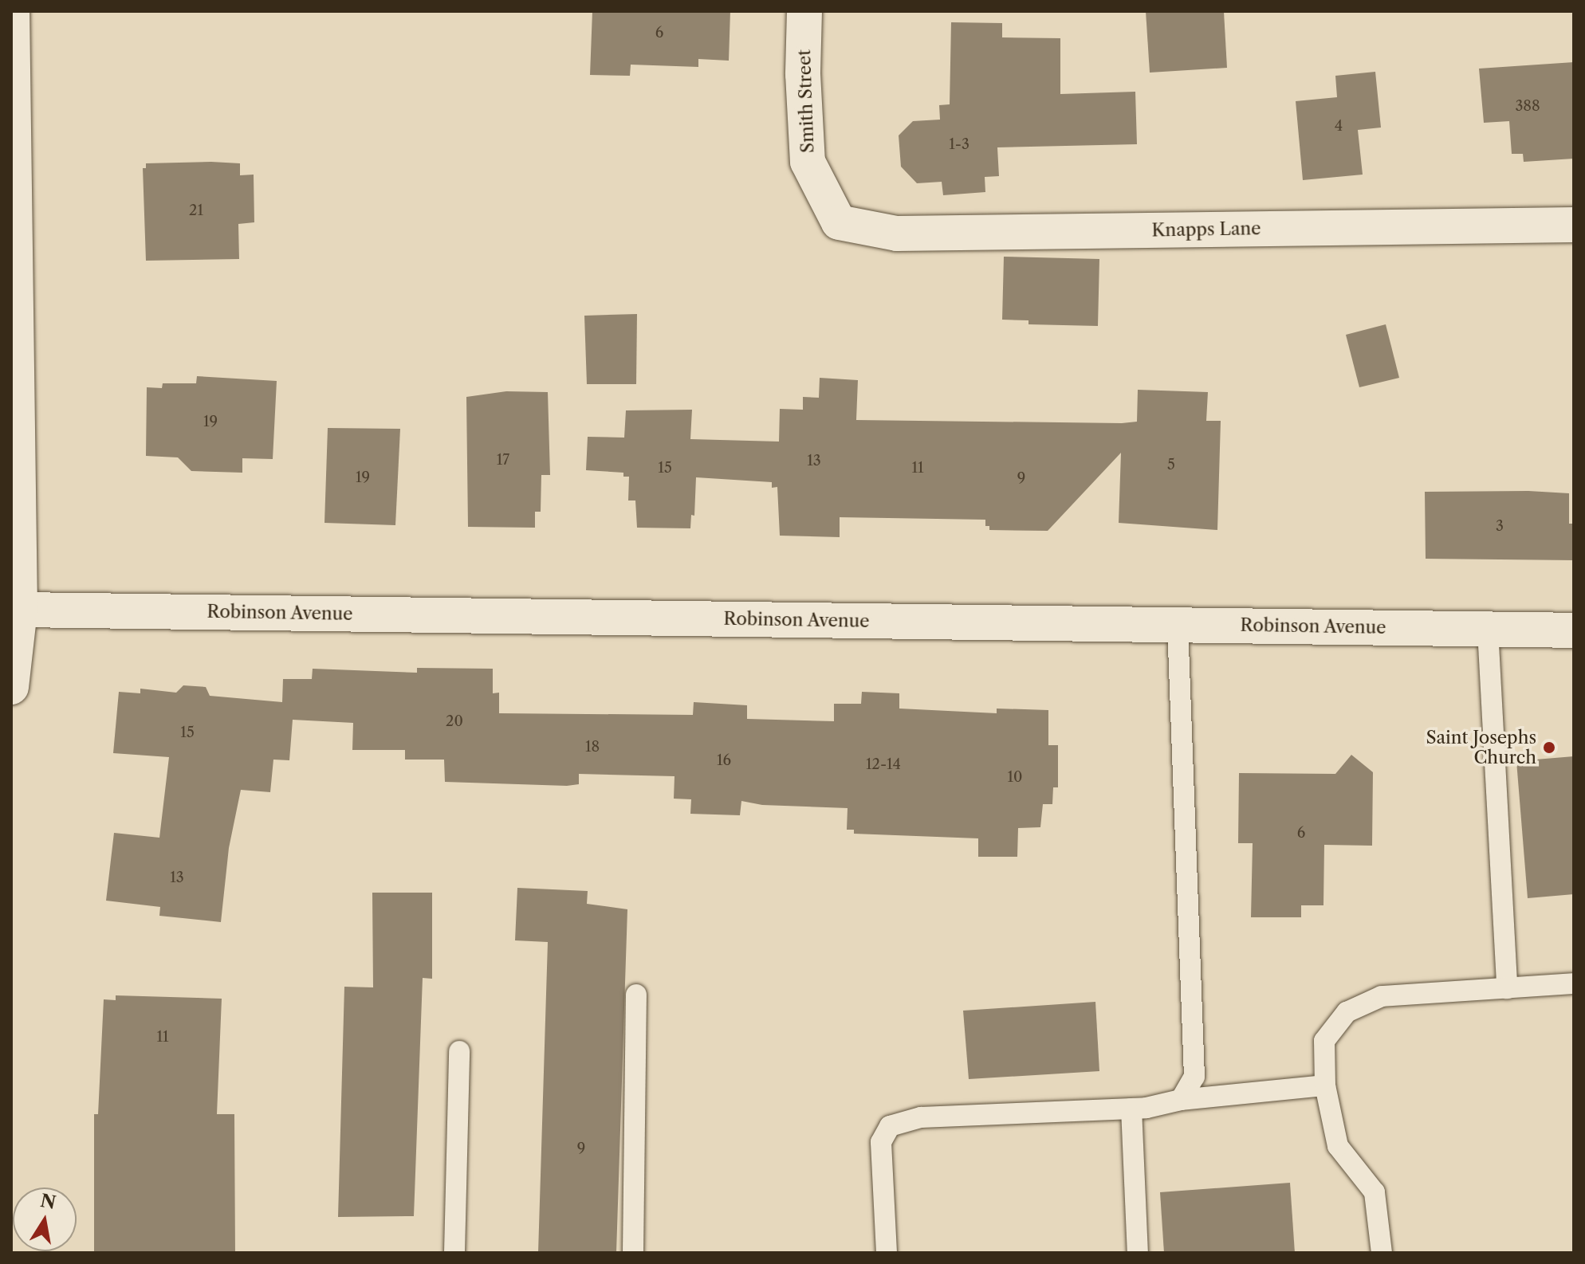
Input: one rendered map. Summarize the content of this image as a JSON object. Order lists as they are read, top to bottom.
{
  "streets": {
    "street": ["Smith Street", "Knapps Lane", "Robinson Avenue"]
  },
  "crossings": [
    ["Smith Street", "Knapps Lane"]
  ],
  "places": ["Saint Josephs Church"],
  "house_numbers": [
    "6",
    "388",
    "4",
    "1-3",
    "21",
    "19",
    "17",
    "13",
    "5",
    "15",
    "11",
    "19",
    "9",
    "3",
    "20",
    "15",
    "18",
    "16",
    "12-14",
    "10",
    "6",
    "13",
    "11",
    "9"
  ],
  "north": "top"
}
